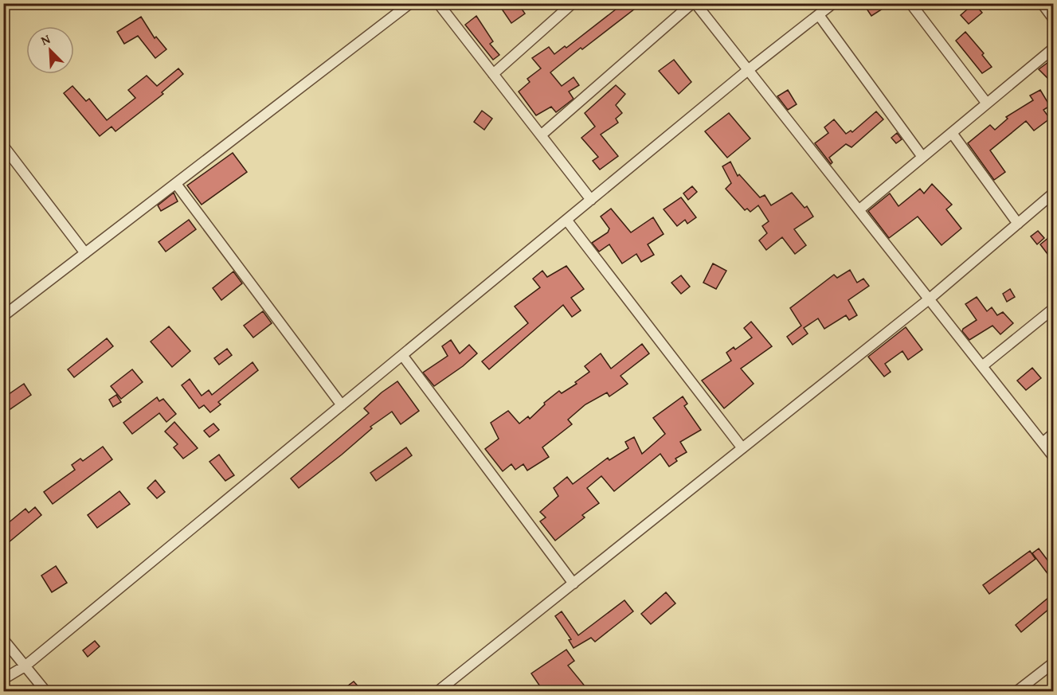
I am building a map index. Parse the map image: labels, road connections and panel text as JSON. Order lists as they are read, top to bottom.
{
  "north": "top left"
}
